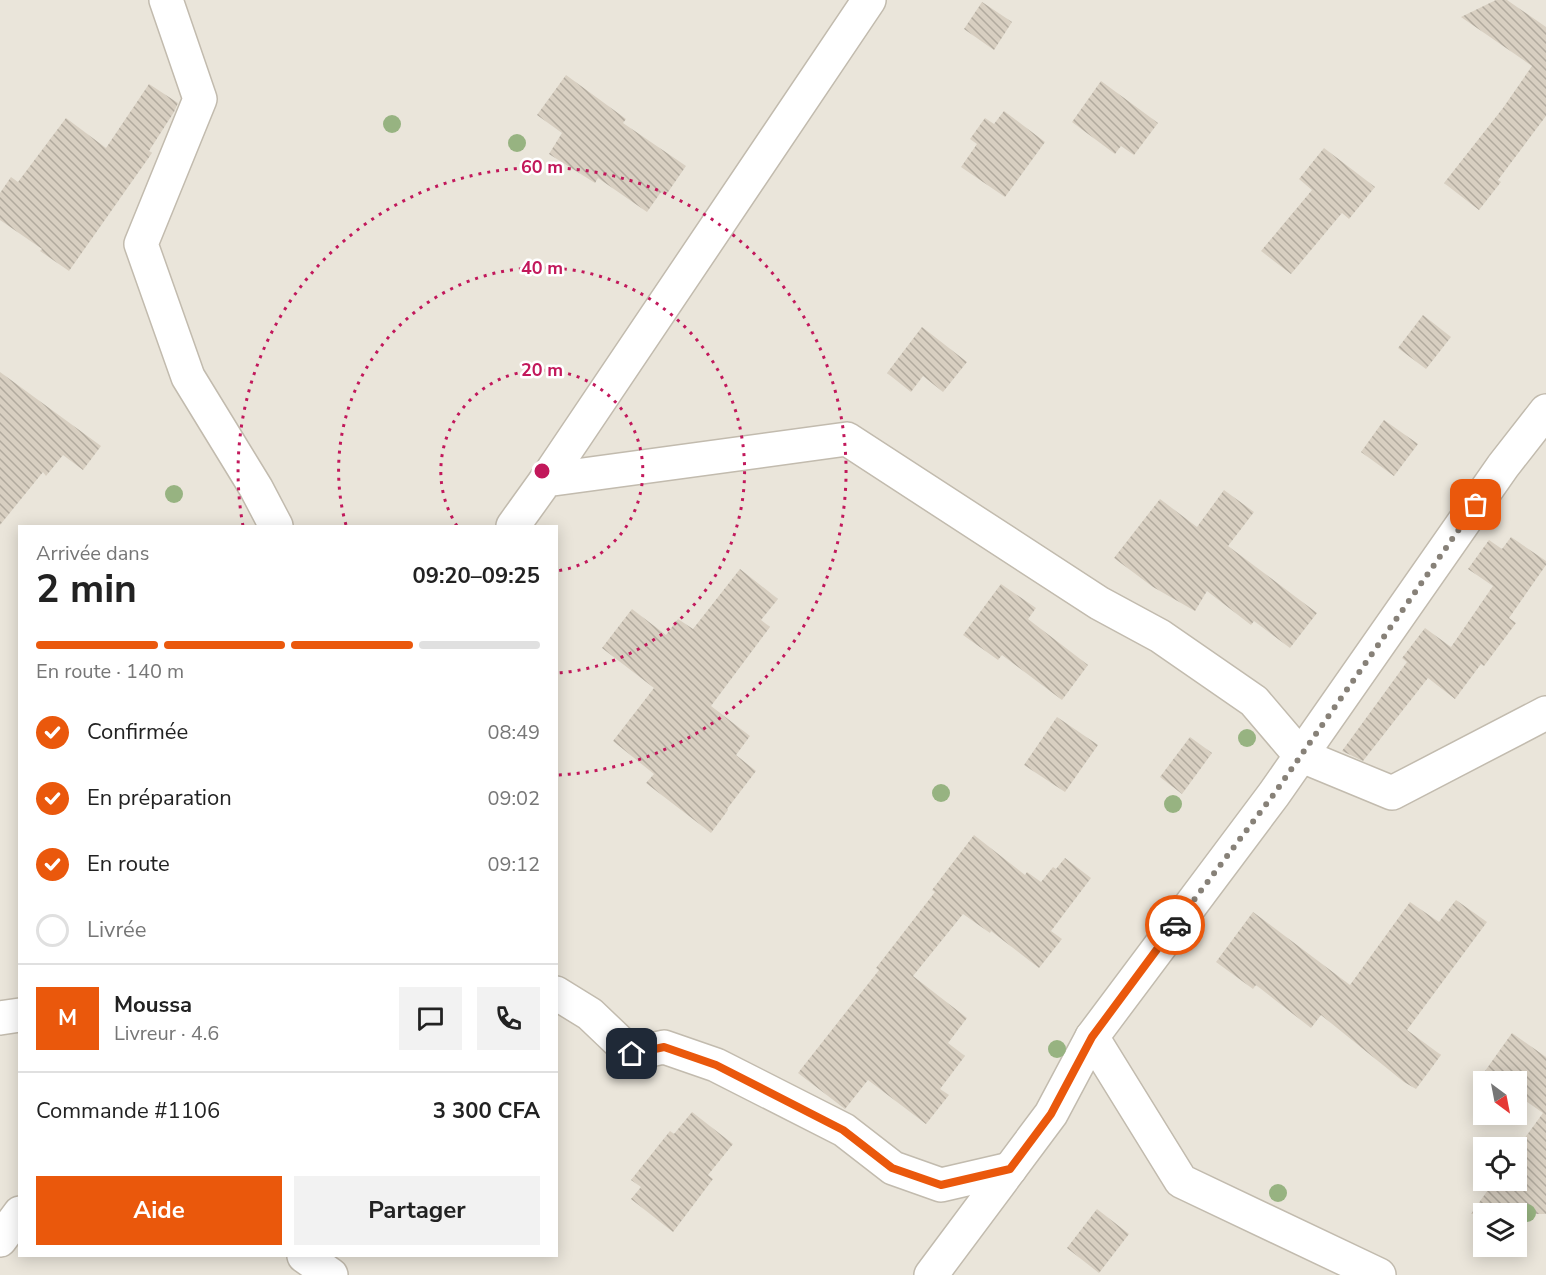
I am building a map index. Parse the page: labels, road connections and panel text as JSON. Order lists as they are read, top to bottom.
{
  "north": "bottom right",
  "page": {
    "heading": ["2 min", "Arrivée dans", "09:20–09:25"],
    "panel": [
      "Moussa",
      "Livreur · 4.6",
      "Commande #1106",
      "3 300 CFA"
    ],
    "bar": "En route · 140 m",
    "list": [
      ["Confirmée", "08:49"],
      ["En préparation", "09:02"],
      ["En route", "09:12"],
      "Livrée"
    ],
    "round": "M",
    "buttons": ["Aide", "Partager"]
  },
  "rings": ["60 m", "40 m", "20 m"]
}
